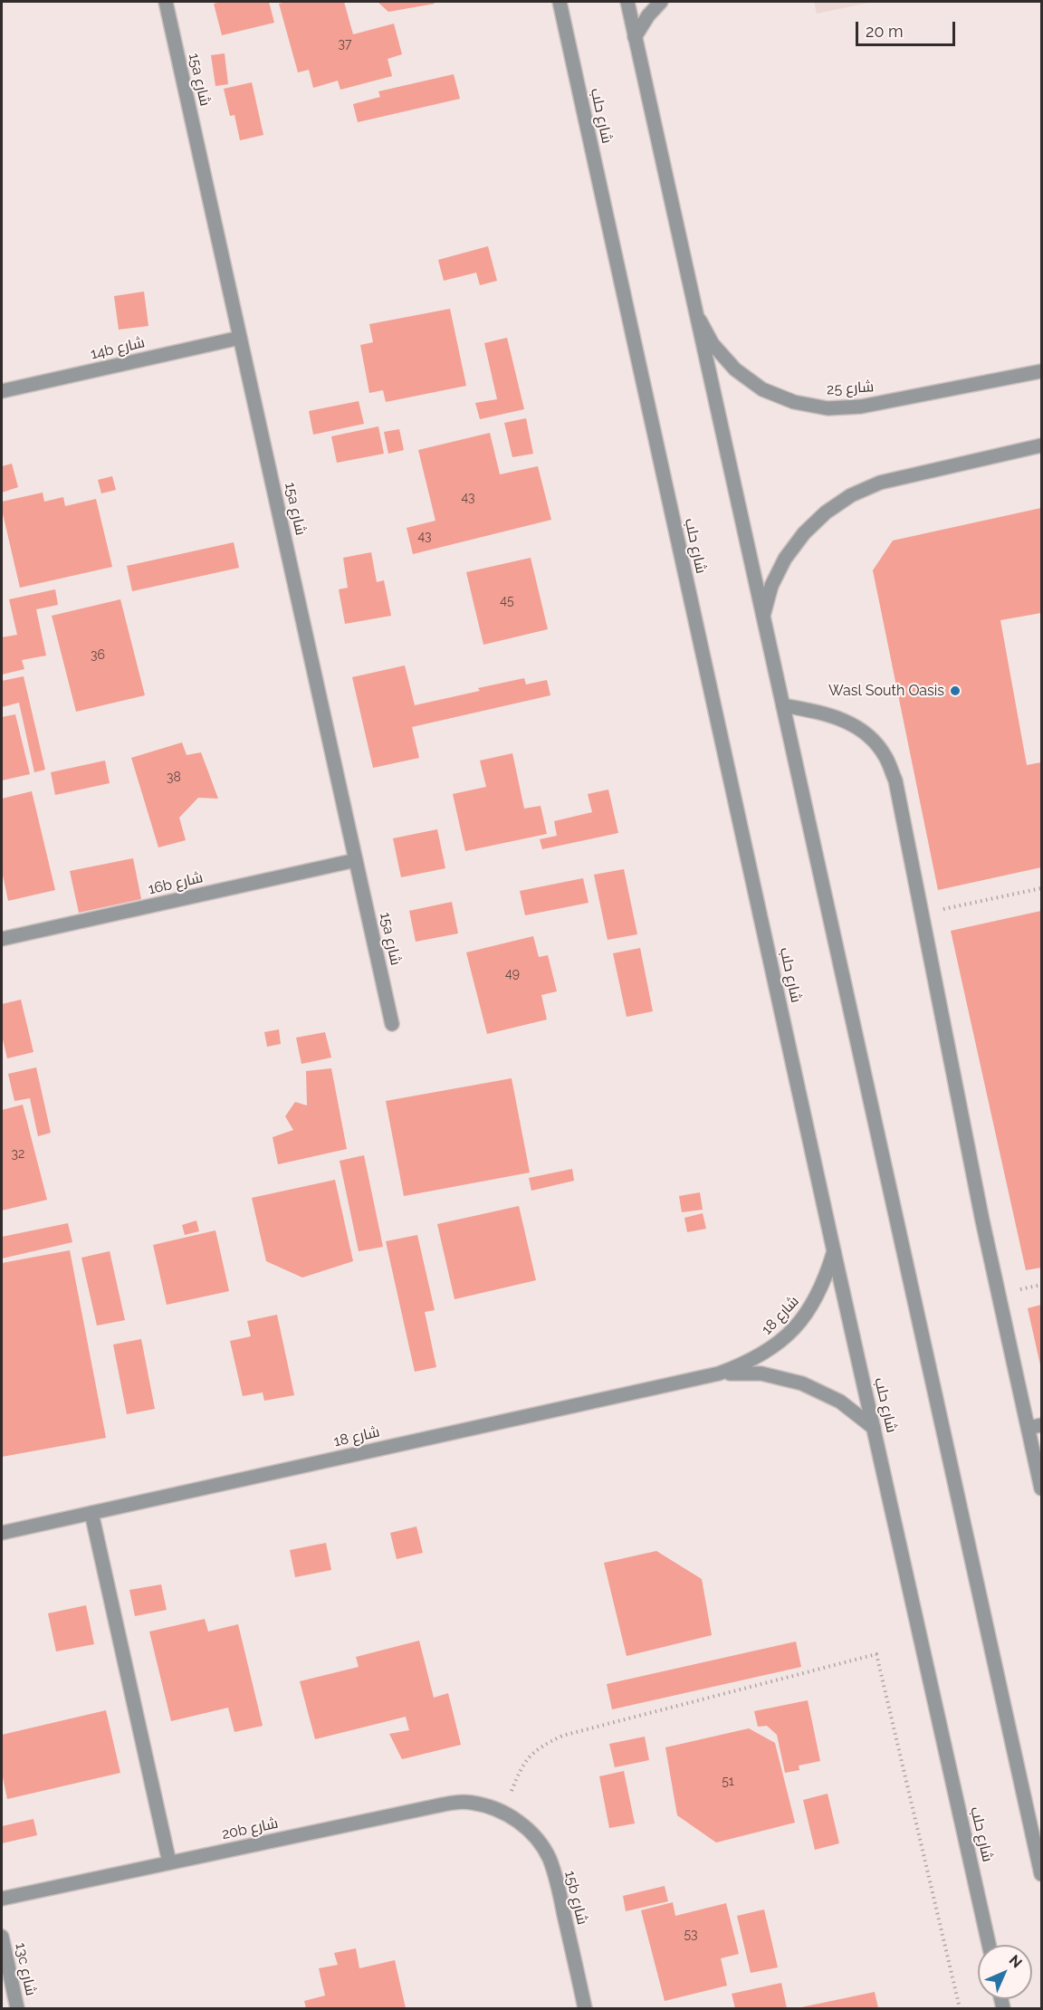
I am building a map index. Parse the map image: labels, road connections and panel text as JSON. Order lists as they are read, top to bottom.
{
  "streets": {
    "street": [
      "15a شارع",
      "شارع حلب",
      "14b شارع",
      "شارع 25",
      "16b شارع",
      "شارع 18",
      "20b شارع",
      "15b شارع",
      "13c شارع"
    ]
  },
  "crossings": [
    ["15a شارع", "14b شارع"],
    ["15a شارع", "16b شارع"],
    ["شارع حلب", "شارع 18"],
    ["20b شارع", "15b شارع"]
  ],
  "places": ["Wasl South Oasis"],
  "house_numbers": [
    "37",
    "43",
    "43",
    "45",
    "36",
    "38",
    "49",
    "32",
    "51",
    "53"
  ],
  "scale_bar": "20 m",
  "north": "top right"
}
